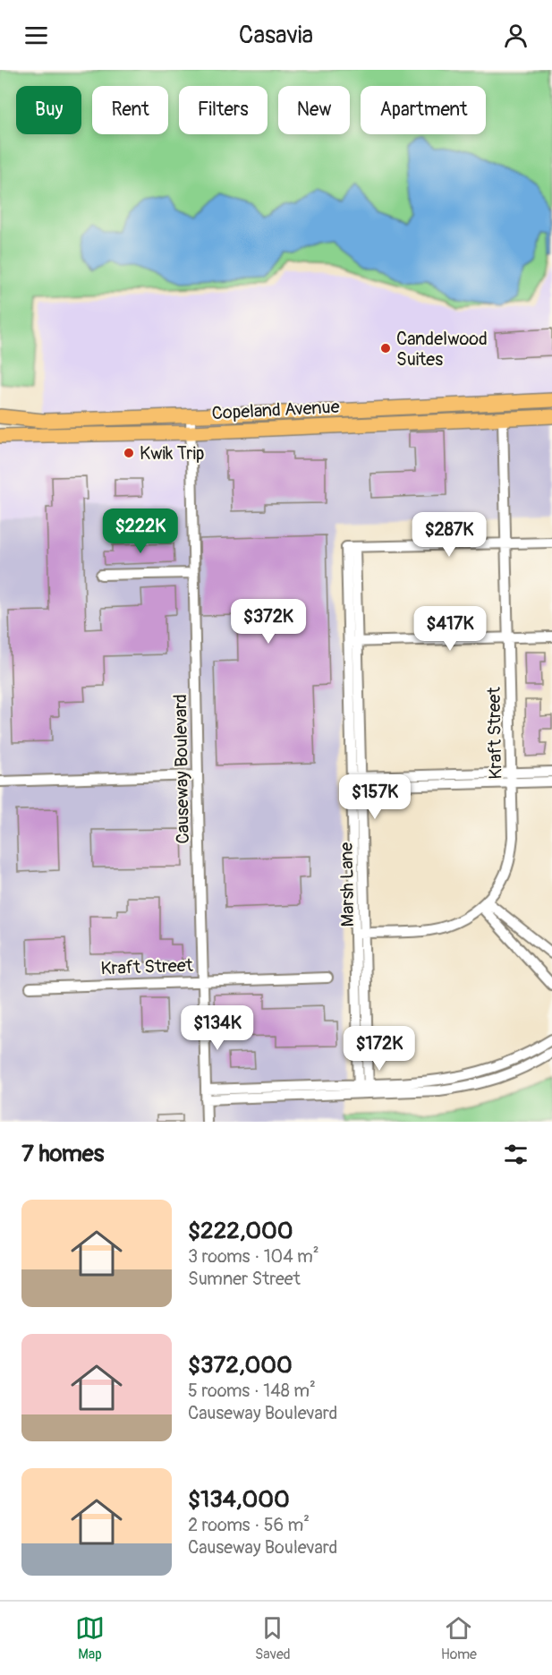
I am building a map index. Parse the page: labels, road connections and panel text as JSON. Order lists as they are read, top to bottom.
{
  "streets": {
    "highway": ["Copeland Avenue"],
    "street": ["Kraft Street", "Causeway Boulevard", "Marsh Lane"]
  },
  "crossings": [
    ["Copeland Avenue", "Kraft Street"],
    ["Copeland Avenue", "Causeway Boulevard"],
    ["Kraft Street", "Causeway Boulevard"],
    ["Kraft Street", "Marsh Lane"]
  ],
  "places": ["Candelwood Suites", "Kwik Trip"],
  "page": {
    "header": "Casavia",
    "chip": [
      "Buy",
      "Rent",
      "Filters",
      "New",
      "Apartment"
    ],
    "price": [
      "$222K",
      "$287K",
      "$372K",
      "$417K",
      "$157K",
      "$134K",
      "$172K"
    ],
    "heading": "7 homes",
    "list": [
      {
        "name": "$222,000",
        "note": "3 rooms · 104 m² · Sumner Street"
      },
      {
        "name": "$372,000",
        "note": "5 rooms · 148 m² · Causeway Boulevard"
      },
      {
        "name": "$134,000",
        "note": "2 rooms · 56 m² · Causeway Boulevard"
      }
    ],
    "tabs": ["Map", "Saved", "Home"]
  }
}
